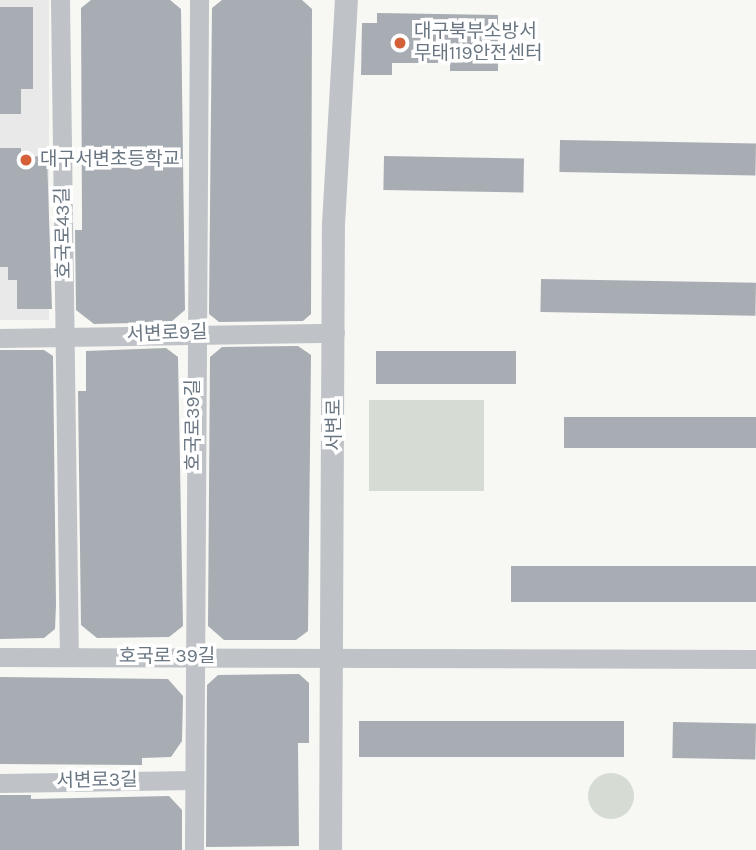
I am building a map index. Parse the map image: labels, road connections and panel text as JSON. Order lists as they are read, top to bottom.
{
  "streets": {
    "street": [
      "호국로43길",
      "서변로9길",
      "호국로39길",
      "서변로",
      "호국로 39길",
      "서변로3길"
    ]
  },
  "crossings": [
    ["호국로43길", "서변로9길"],
    ["서변로9길", "호국로39길"],
    ["서변로9길", "서변로"],
    ["호국로39길", "호국로 39길"],
    ["호국로39길", "서변로3길"],
    ["서변로", "호국로 39길"]
  ],
  "places": ["대구북부소방서 무태119안전센터", "대구서변초등학교"]
}
